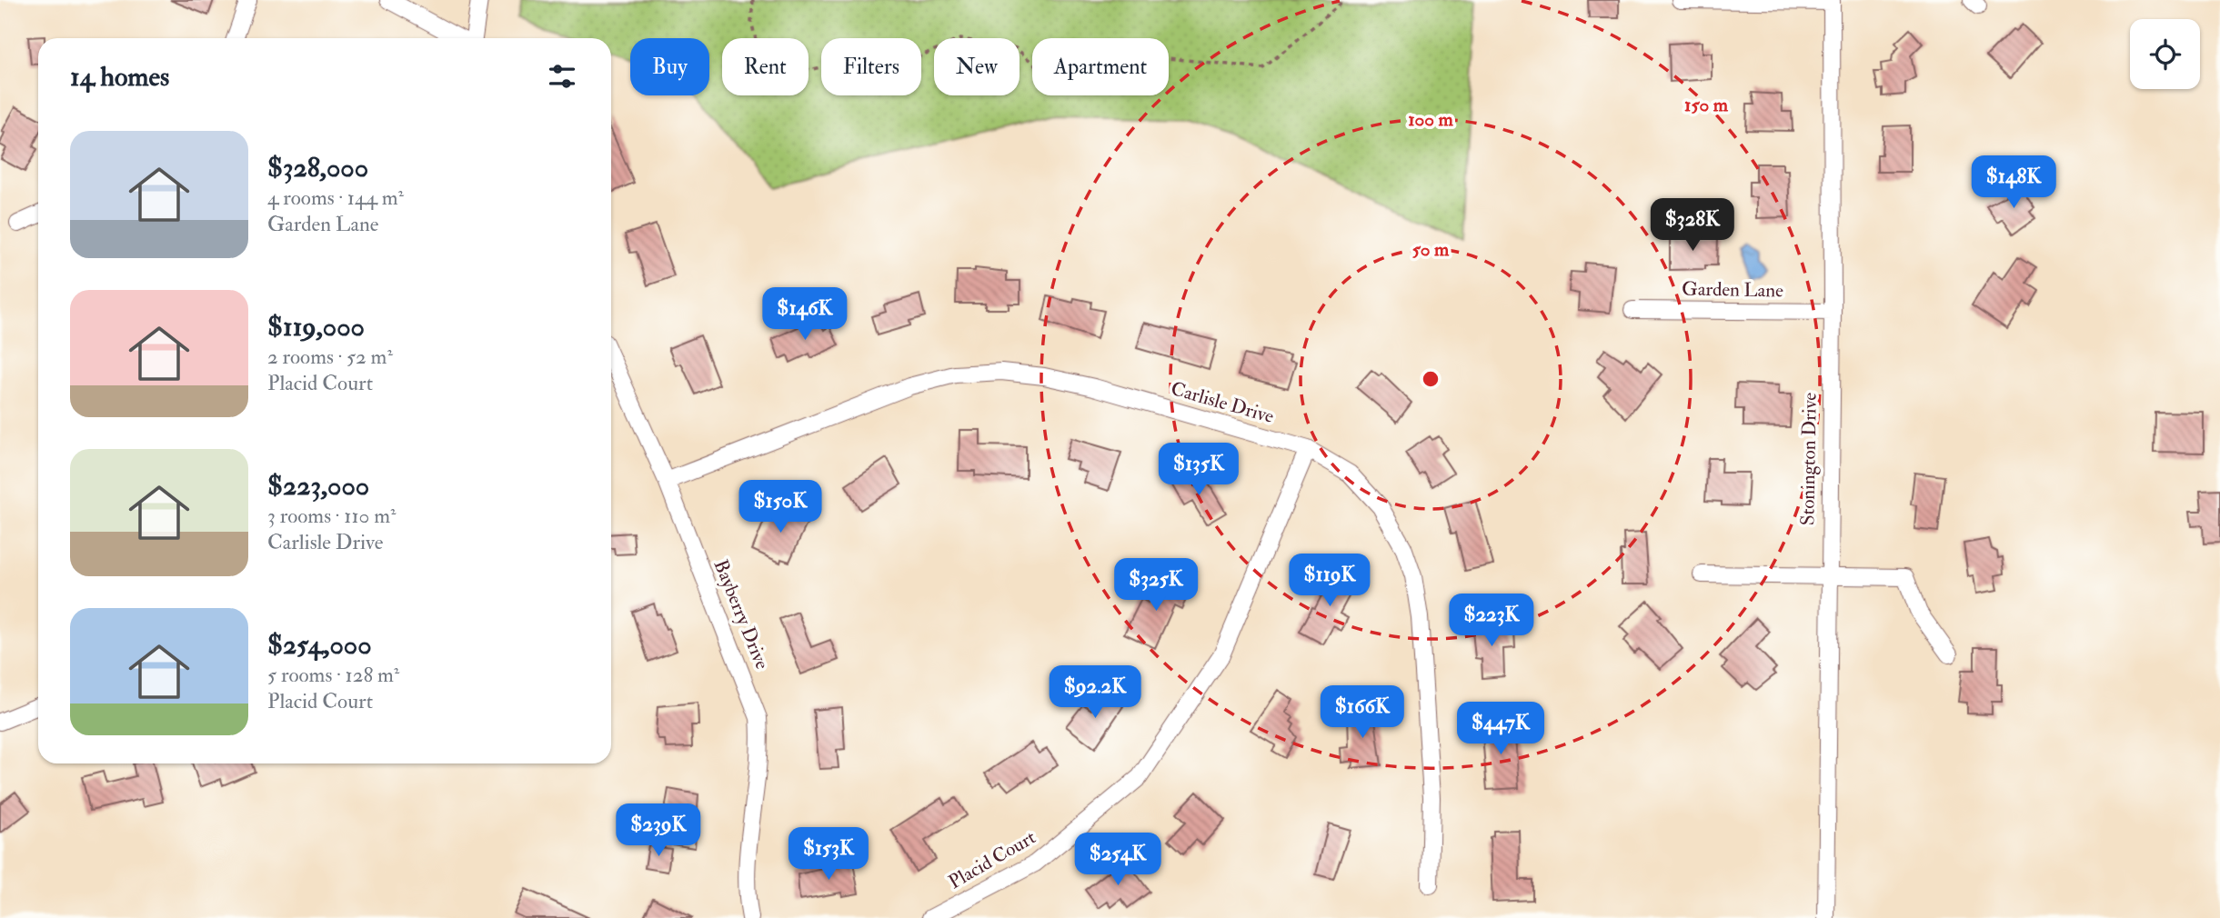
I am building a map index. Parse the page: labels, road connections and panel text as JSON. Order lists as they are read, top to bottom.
{
  "streets": {
    "street": [
      "Garden Lane",
      "Carlisle Drive",
      "Stonington Drive",
      "Bayberry Drive",
      "Placid Court"
    ]
  },
  "crossings": [
    ["Garden Lane", "Stonington Drive"],
    ["Carlisle Drive", "Bayberry Drive"],
    ["Carlisle Drive", "Placid Court"]
  ],
  "page": {
    "chip": [
      "Buy",
      "Rent",
      "Filters",
      "New",
      "Apartment"
    ],
    "heading": "14 homes",
    "list": [
      {
        "name": "$328,000",
        "note": "4 rooms · 144 m² · Garden Lane"
      },
      {
        "name": "$119,000",
        "note": "2 rooms · 52 m² · Placid Court"
      },
      {
        "name": "$223,000",
        "note": "3 rooms · 110 m² · Carlisle Drive"
      },
      {
        "name": "$254,000",
        "note": "5 rooms · 128 m² · Placid Court"
      }
    ],
    "price": [
      "$148K",
      "$328K",
      "$146K",
      "$135K",
      "$150K",
      "$119K",
      "$325K",
      "$223K",
      "$92.2K",
      "$166K",
      "$447K",
      "$239K",
      "$153K",
      "$254K"
    ]
  },
  "rings": ["150 m", "100 m", "50 m"]
}
